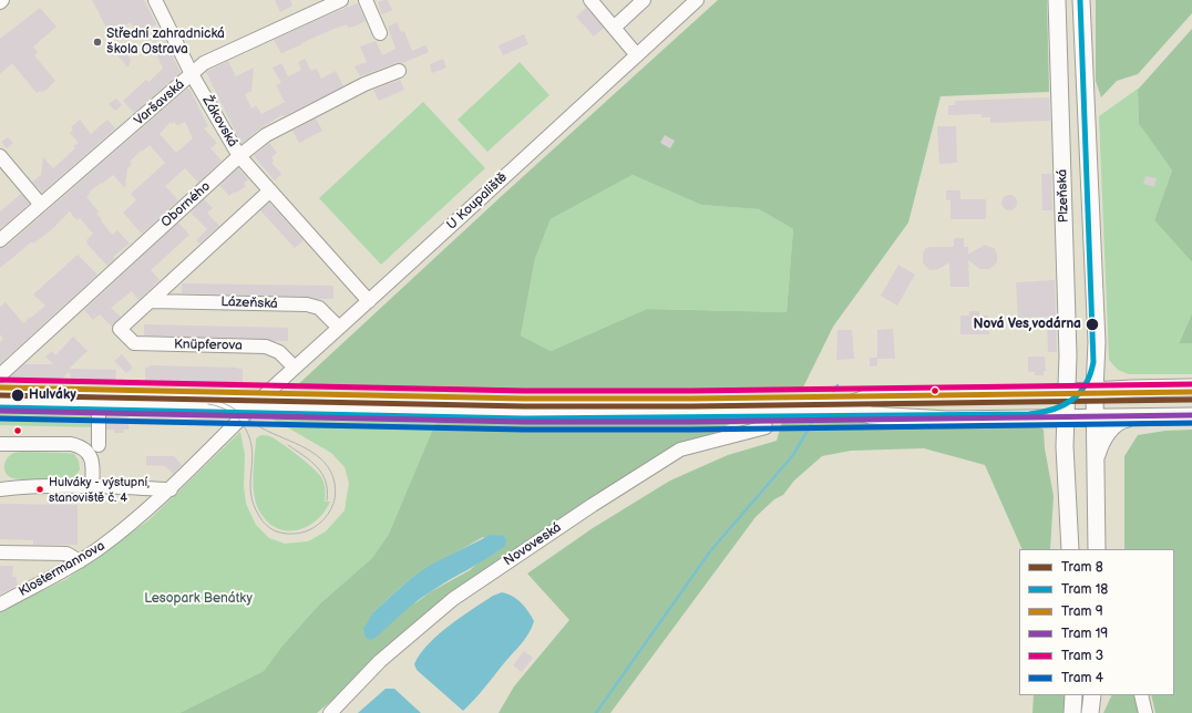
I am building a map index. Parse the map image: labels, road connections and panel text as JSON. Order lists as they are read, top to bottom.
{
  "streets": {
    "main road": ["Plzeňská"],
    "street": [
      "Varšavská",
      "Žákovská",
      "U Koupaliště",
      "Oborného",
      "Lázeňská",
      "Knüpferova",
      "Novoveská",
      "Klostermannova"
    ]
  },
  "crossings": [
    ["Varšavská", "Žákovská"],
    ["Žákovská", "U Koupaliště"],
    ["Žákovská", "Oborného"],
    ["U Koupaliště", "Lázeňská"],
    ["U Koupaliště", "Knüpferova"],
    ["U Koupaliště", "Klostermannova"],
    ["Lázeňská", "Knüpferova"]
  ],
  "parks": ["Lesopark Benátky"],
  "places": [
    "Střední zahradnická škola Ostrava",
    "Nová Ves,vodárna",
    "Hulváky",
    "Hulváky - výstupní, stanoviště č. 4"
  ],
  "lines": [
    "tram line 18",
    "tram line 3",
    "tram line 9",
    "tram line 8",
    "tram line 19",
    "tram line 4"
  ],
  "legend": [
    "Tram 8",
    "Tram 18",
    "Tram 9",
    "Tram 19",
    "Tram 3",
    "Tram 4"
  ]
}
